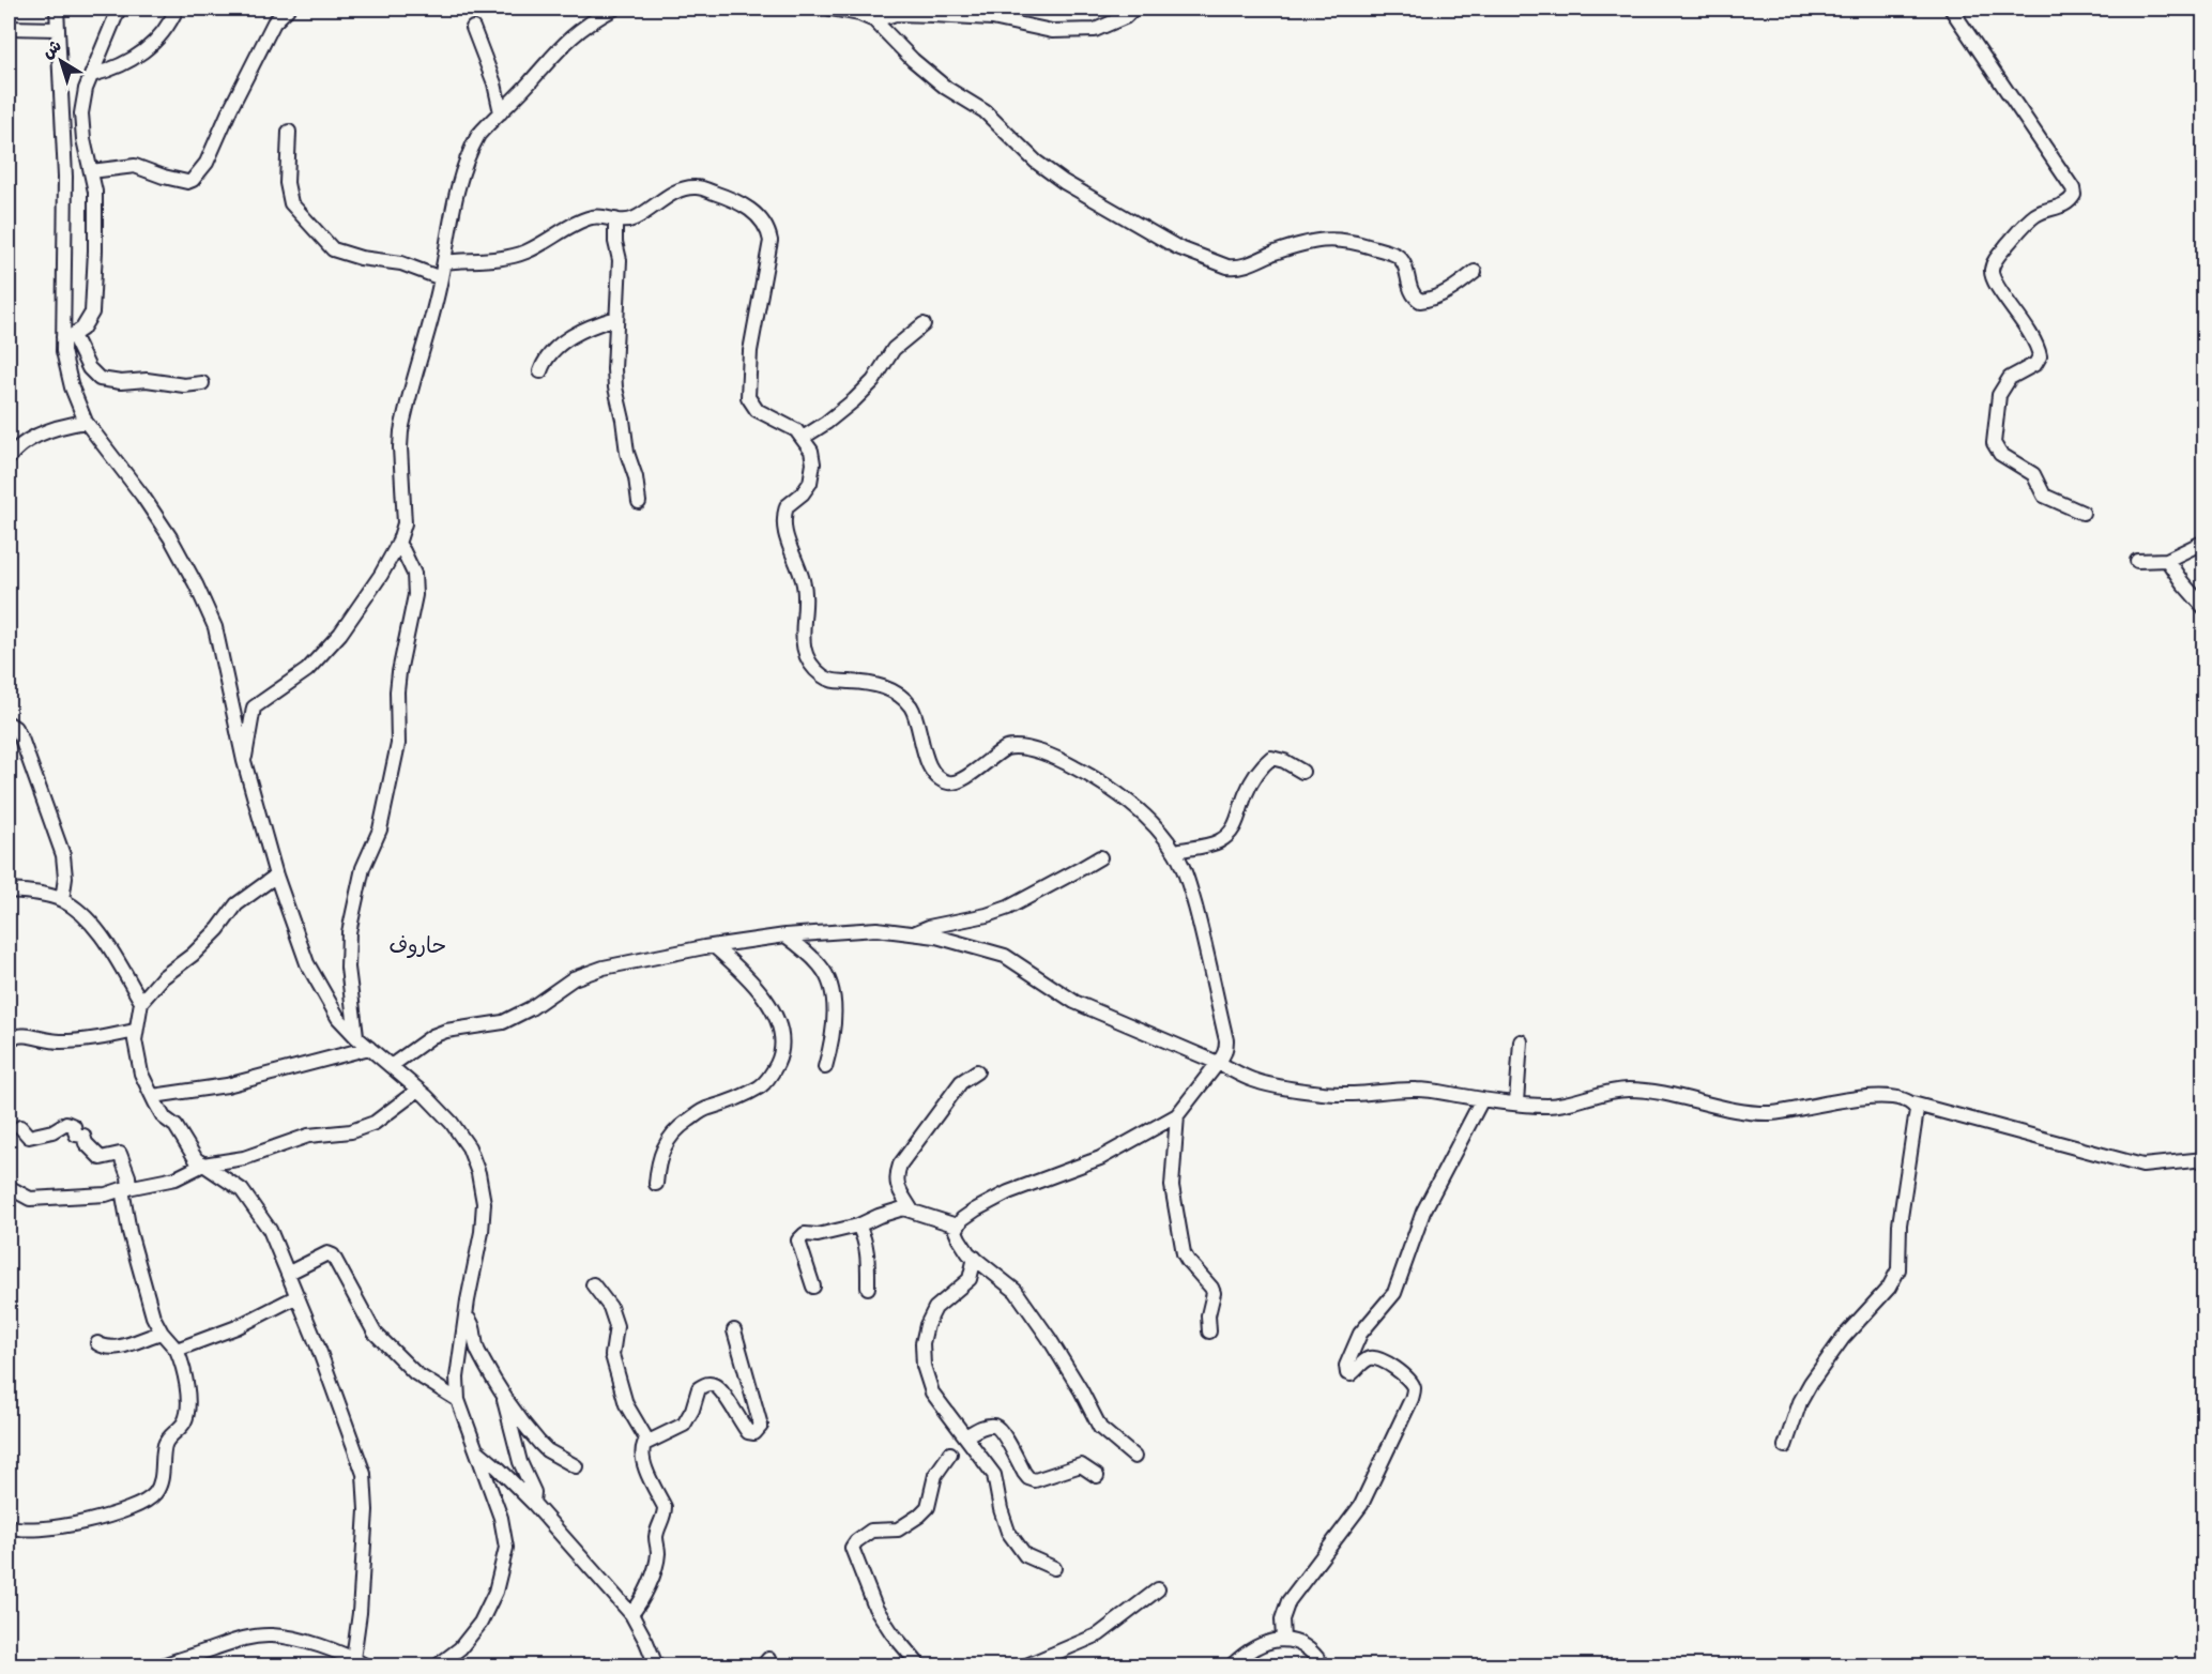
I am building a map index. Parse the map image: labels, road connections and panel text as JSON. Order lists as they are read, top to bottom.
{
  "districts": ["حاروف"],
  "north": "top left"
}
